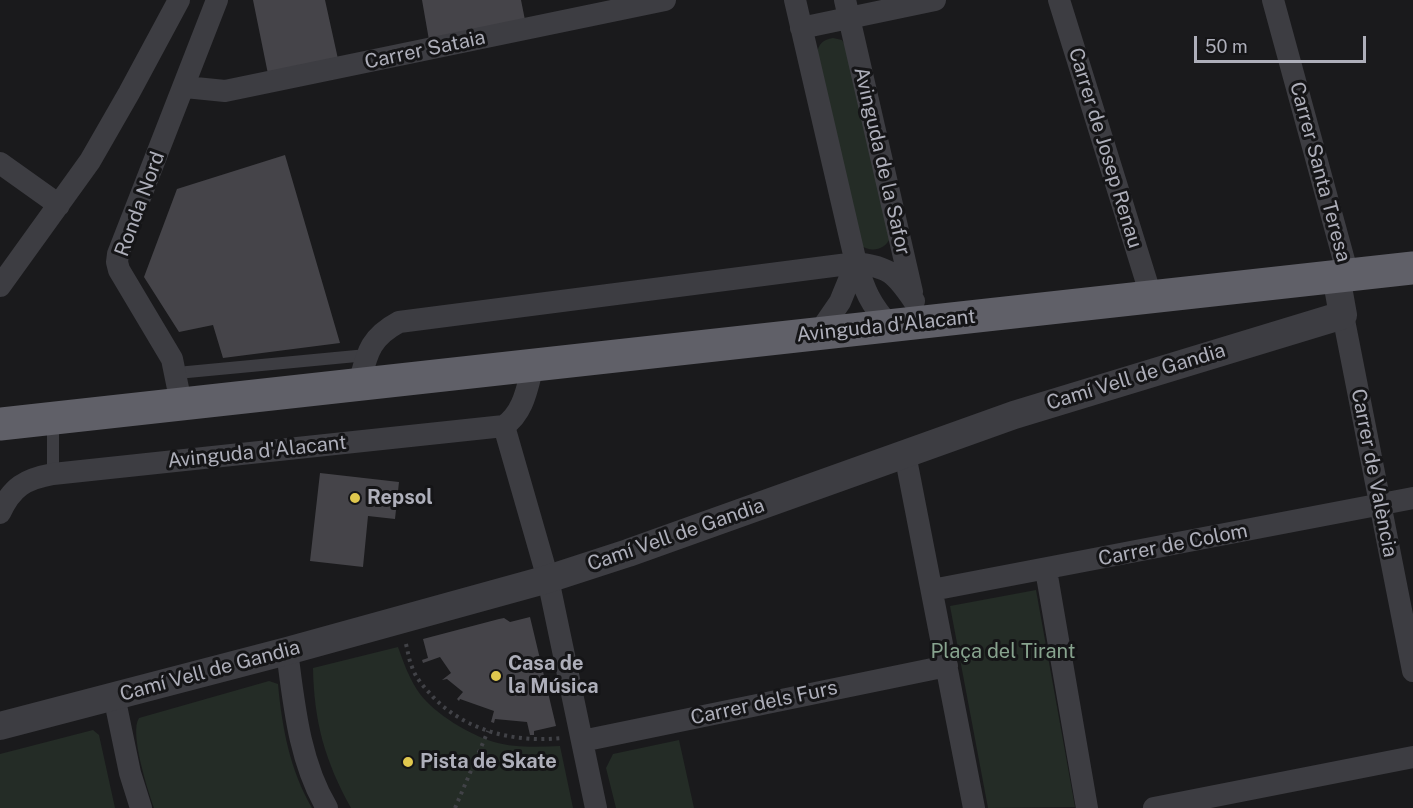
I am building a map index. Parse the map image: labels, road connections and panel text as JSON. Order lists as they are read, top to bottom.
{
  "streets": {
    "highway": ["Avinguda d'Alacant"],
    "street": [
      "Carrer Sataia",
      "Carrer de Josep Renau",
      "Avinguda de la Safor",
      "Carrer Santa Teresa",
      "Ronda Nord",
      "Camí Vell de Gandia",
      "Carrer de València",
      "Carrer de Colom",
      "Carrer dels Furs"
    ]
  },
  "crossings": [
    ["Carrer Sataia", "Ronda Nord"],
    ["Carrer de Josep Renau", "Avinguda d'Alacant"],
    ["Avinguda de la Safor", "Avinguda d'Alacant"],
    ["Carrer Santa Teresa", "Avinguda d'Alacant"],
    ["Carrer Santa Teresa", "Carrer de València"],
    ["Ronda Nord", "Avinguda d'Alacant"],
    ["Avinguda d'Alacant", "Carrer de València"],
    ["Camí Vell de Gandia", "Carrer de València"],
    ["Carrer de València", "Carrer de Colom"]
  ],
  "parks": ["Plaça del Tirant"],
  "places": ["Repsol", "Casa de la Música", "Pista de Skate"],
  "scale_bar": "50 m"
}
